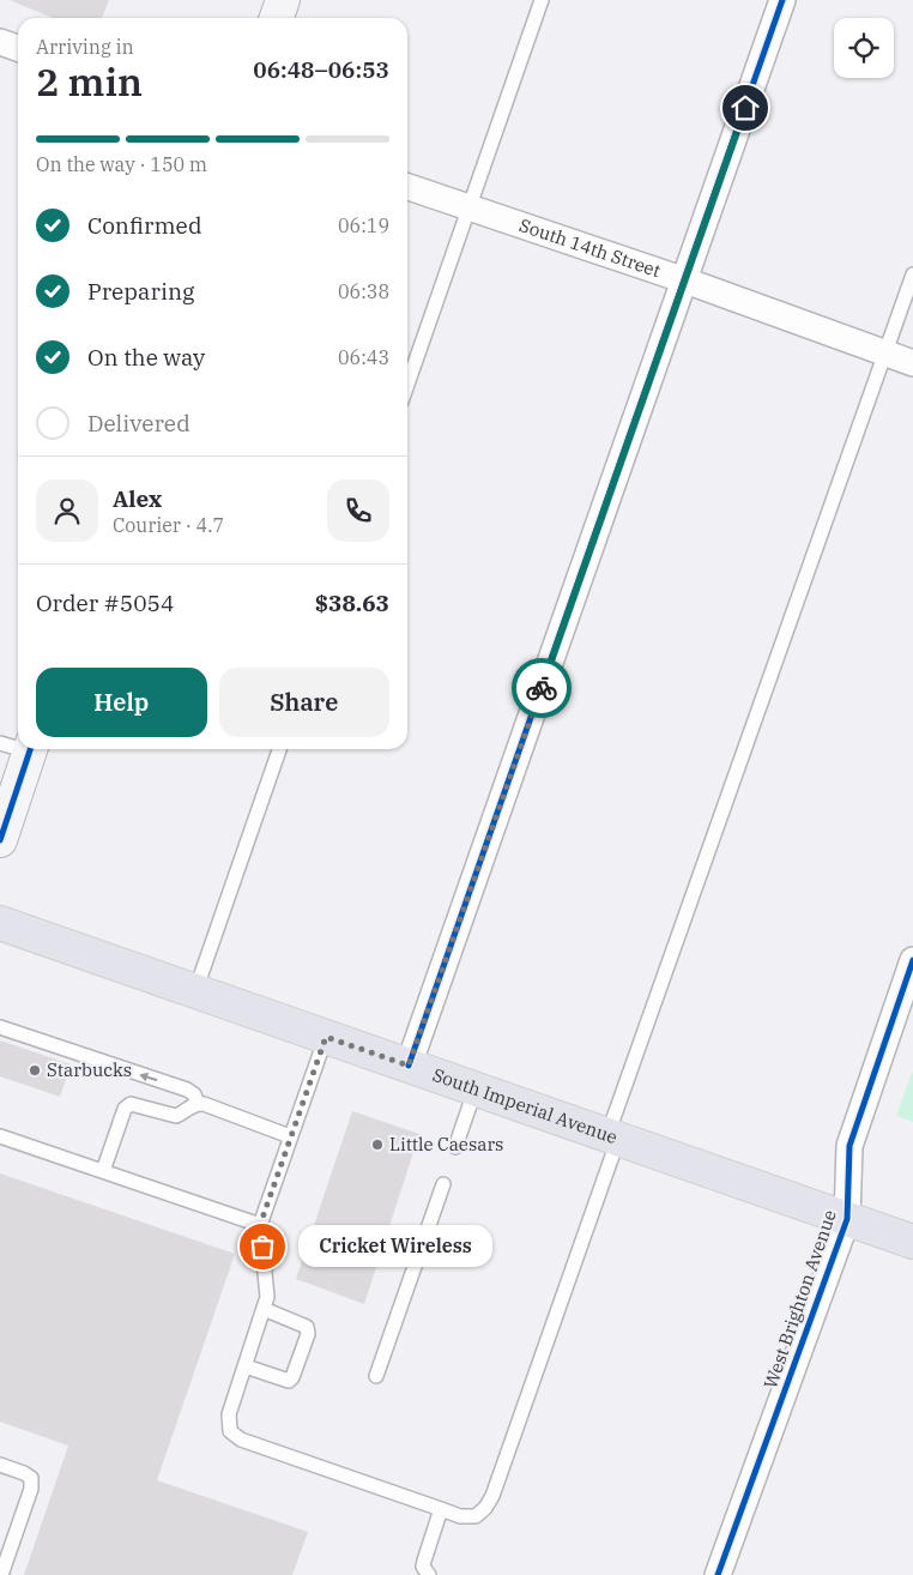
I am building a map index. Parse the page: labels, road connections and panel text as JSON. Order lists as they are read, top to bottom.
{
  "streets": {
    "highway": ["South Imperial Avenue"],
    "street": ["South 14th Street", "West Brighton Avenue"]
  },
  "crossings": [
    ["South Imperial Avenue", "West Brighton Avenue"]
  ],
  "places": ["Starbucks", "Little Caesars", "Cricket Wireless"],
  "page": {
    "heading": ["2 min", "Arriving in", "06:48–06:53"],
    "panel": [
      "Alex",
      "Courier · 4.7",
      "Order #5054",
      "$38.63"
    ],
    "bar": "On the way · 150 m",
    "list": [
      ["Confirmed", "06:19"],
      ["Preparing", "06:38"],
      ["On the way", "06:43"],
      "Delivered"
    ],
    "buttons": ["Help", "Share"],
    "bubble": "Cricket Wireless"
  }
}
